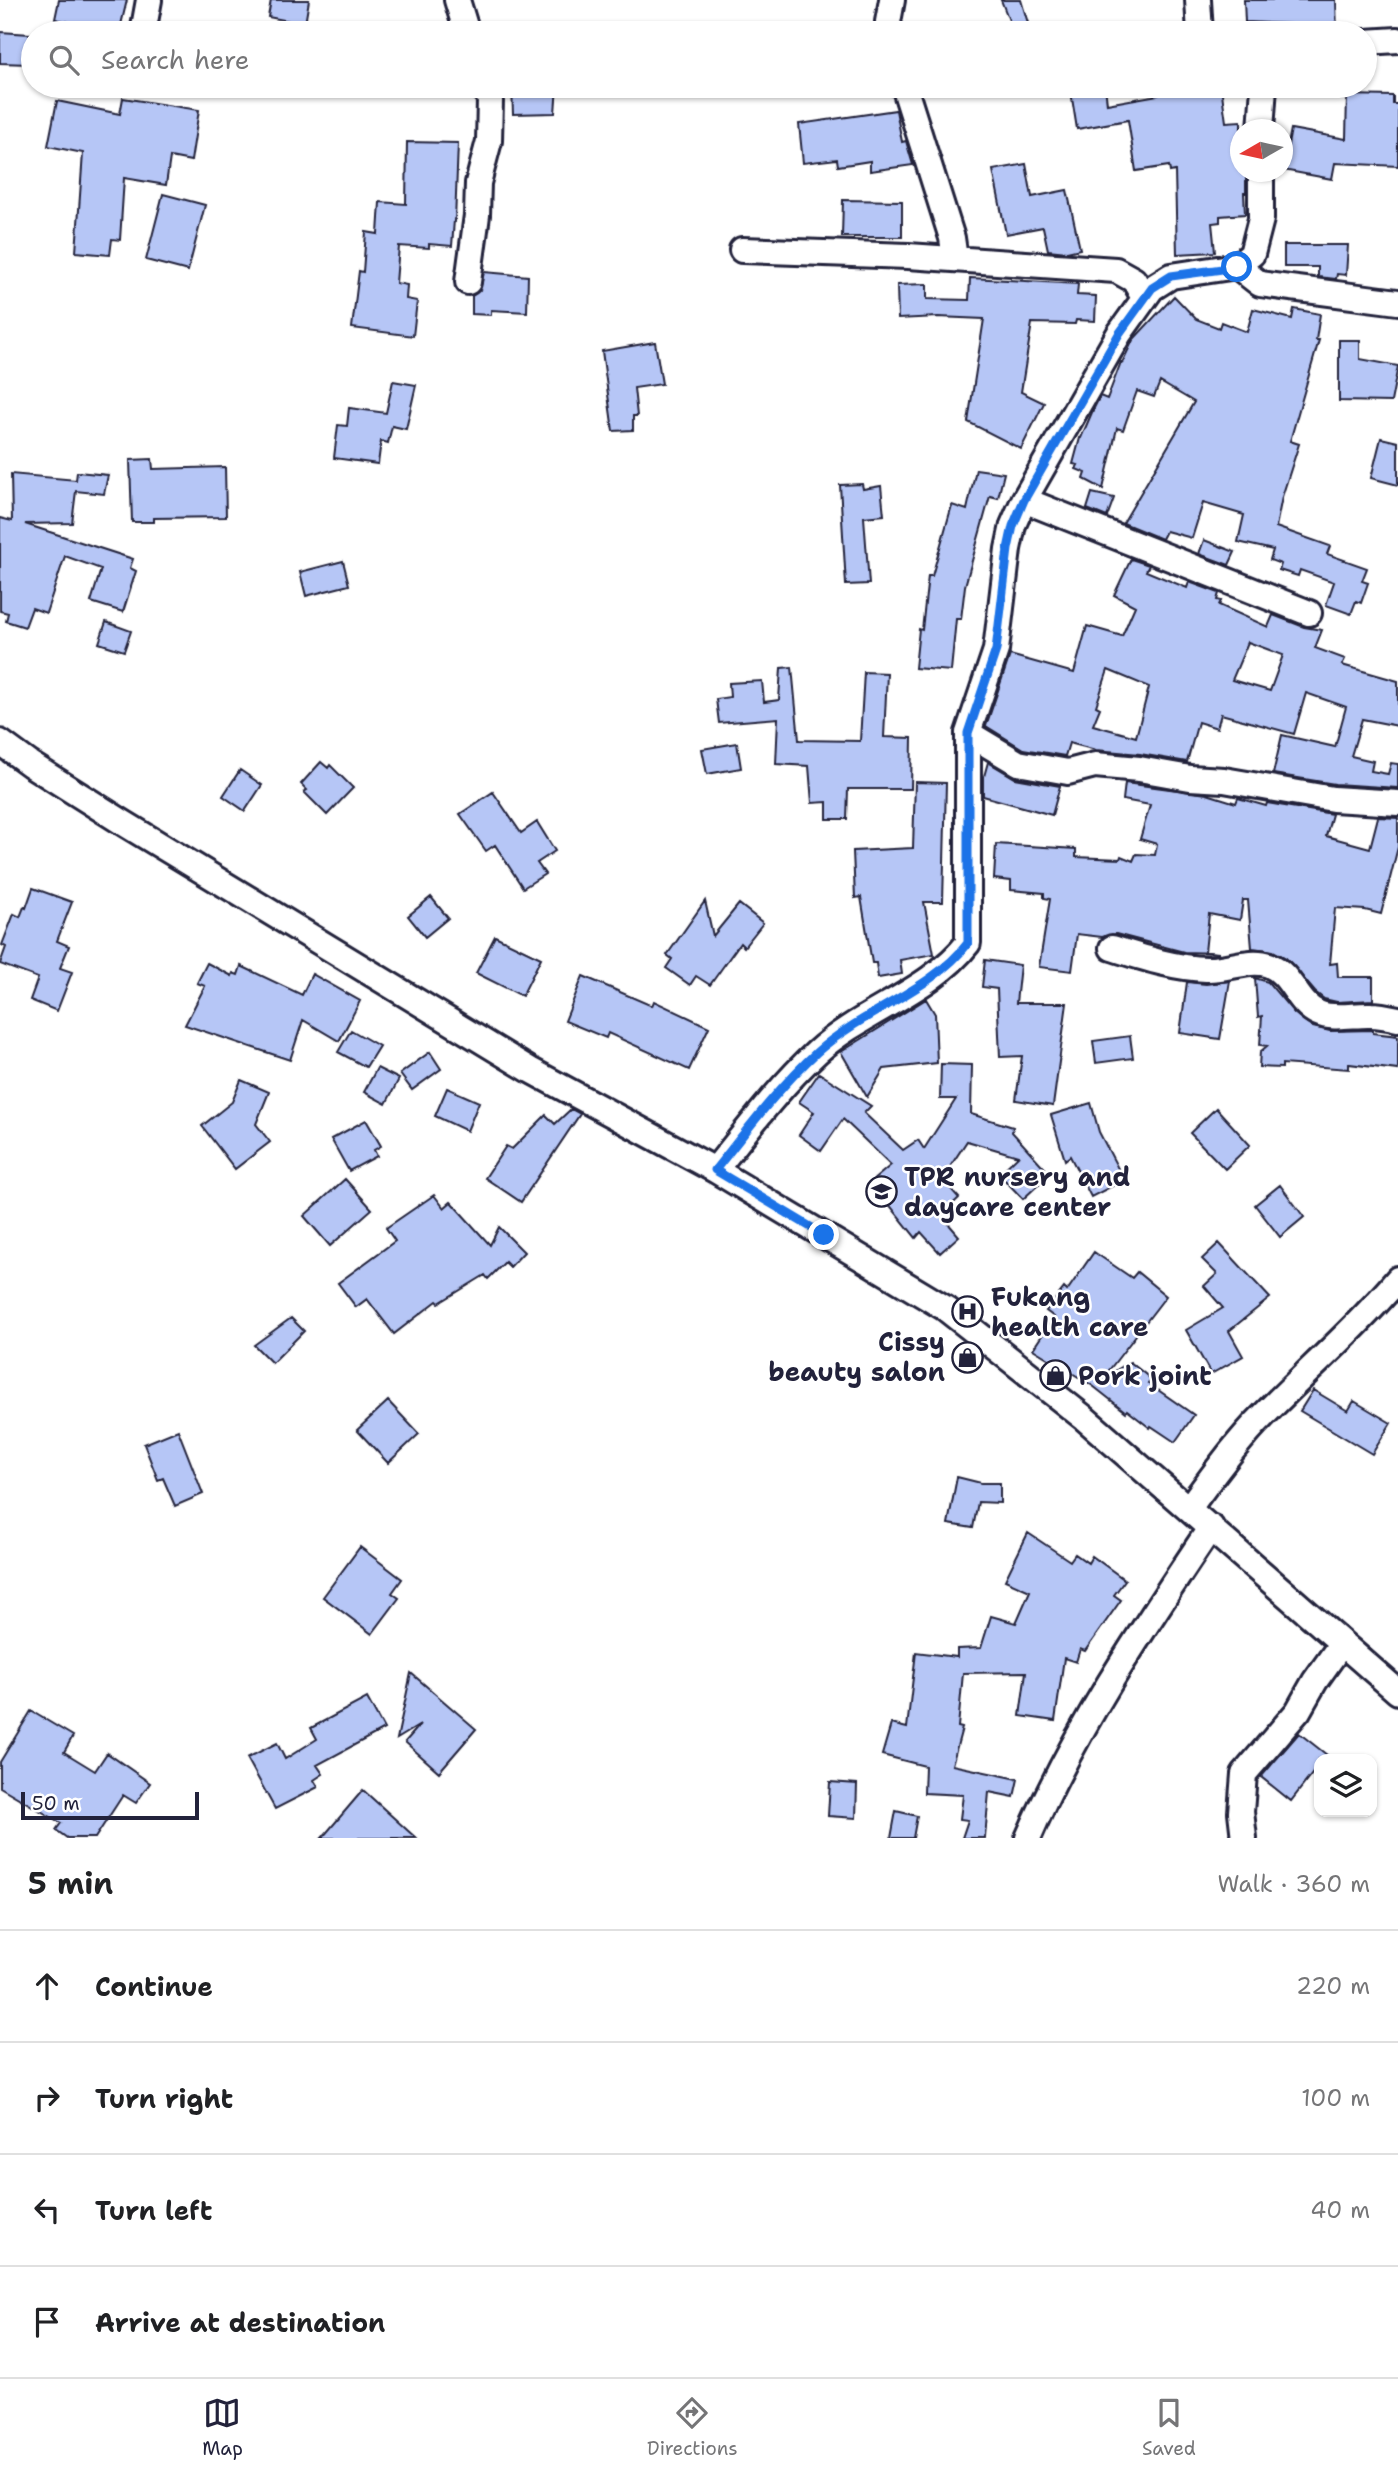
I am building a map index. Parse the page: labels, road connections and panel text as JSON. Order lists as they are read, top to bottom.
{
  "places": {
    "school or university": ["TPR nursery and daycare center"],
    "hospital": ["Fukang health care"],
    "shop": ["Cissy beauty salon", "Pork joint"]
  },
  "scale_bar": "50 m",
  "north": "left",
  "page": {
    "search": "Search here",
    "scale": "50 m",
    "heading": ["5 min", "Walk · 360 m"],
    "list": [
      ["Continue", "220 m"],
      ["Turn right", "100 m"],
      ["Turn left", "40 m"],
      "Arrive at destination"
    ],
    "nav": ["Map", "Directions", "Saved"]
  }
}
